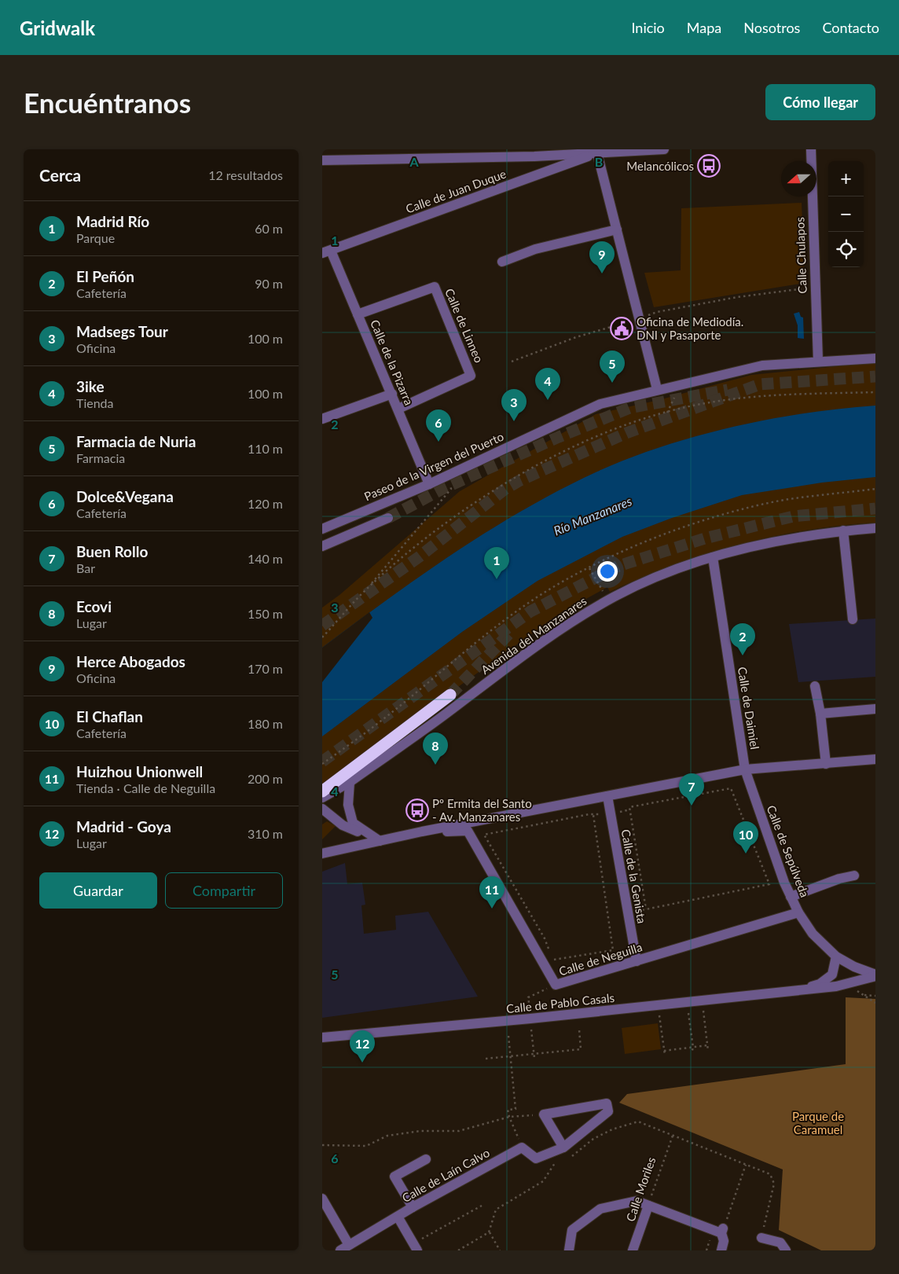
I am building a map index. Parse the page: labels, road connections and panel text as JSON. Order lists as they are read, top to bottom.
{
  "streets": {
    "street": [
      "Calle de Juan Duque",
      "Calle Chulapos",
      "Calle de Linneo",
      "Calle de la Pizarra",
      "Paseo de la Virgen del Puerto",
      "Avenida del Manzanares",
      "Calle de Daimiel",
      "Calle de Sepúlveda",
      "Calle de la Genista",
      "Calle de Neguilla",
      "Calle de Pablo Casals",
      "Calle de Laín Calvo",
      "Calle Moriles"
    ]
  },
  "crossings": [
    ["Calle de Juan Duque", "Calle de la Pizarra"],
    ["Calle Chulapos", "Paseo de la Virgen del Puerto"],
    ["Calle de Linneo", "Calle de la Pizarra"],
    ["Calle de la Pizarra", "Paseo de la Virgen del Puerto"],
    ["Avenida del Manzanares", "Calle de Daimiel"],
    ["Calle de Daimiel", "Calle de Sepúlveda"],
    ["Calle de Sepúlveda", "Calle de Neguilla"],
    ["Calle de Sepúlveda", "Calle de Pablo Casals"],
    ["Calle de la Genista", "Calle de Neguilla"]
  ],
  "water": ["Río Manzanares"],
  "parks": ["Parque de Caramuel"],
  "places": {
    "bus stop": ["Melancólicos", "Pº Ermita del Santo - Av. Manzanares"],
    "public building": ["Oficina de Mediodía. DNI y Pasaporte"]
  },
  "north": "left",
  "page": {
    "header": "Gridwalk",
    "nav": [
      "Inicio",
      "Mapa",
      "Nosotros",
      "Contacto"
    ],
    "buttons": [
      "Cómo llegar",
      ["Guardar", "Compartir"]
    ],
    "title": "Encuéntranos",
    "heading": ["Cerca", "12 resultados"],
    "map_buttons": ["+", "−"],
    "list": [
      {
        "mark": "1",
        "name": "Madrid Río",
        "note": "Parque",
        "value": "60 m"
      },
      {
        "mark": "2",
        "name": "El Peñón",
        "note": "Cafetería",
        "value": "90 m"
      },
      {
        "mark": "3",
        "name": "Madsegs Tour",
        "note": "Oficina",
        "value": "100 m"
      },
      {
        "mark": "4",
        "name": "3ike",
        "note": "Tienda",
        "value": "100 m"
      },
      {
        "mark": "5",
        "name": "Farmacia de Nuria",
        "note": "Farmacia",
        "value": "110 m"
      },
      {
        "mark": "6",
        "name": "Dolce&Vegana",
        "note": "Cafetería",
        "value": "120 m"
      },
      {
        "mark": "7",
        "name": "Buen Rollo",
        "note": "Bar",
        "value": "140 m"
      },
      {
        "mark": "8",
        "name": "Ecovi",
        "note": "Lugar",
        "value": "150 m"
      },
      {
        "mark": "9",
        "name": "Herce Abogados",
        "note": "Oficina",
        "value": "170 m"
      },
      {
        "mark": "10",
        "name": "El Chaflan",
        "note": "Cafetería",
        "value": "180 m"
      },
      {
        "mark": "11",
        "name": "Huizhou Unionwell",
        "note": "Tienda · Calle de Neguilla",
        "value": "200 m"
      },
      {
        "mark": "12",
        "name": "Madrid - Goya",
        "note": "Lugar",
        "value": "310 m"
      }
    ],
    "pins": [
      "9",
      "5",
      "4",
      "3",
      "6",
      "1",
      "2",
      "8",
      "7",
      "10",
      "11",
      "12"
    ]
  },
  "grid": {
    "columns": ["A", "B"],
    "rows": [
      "1",
      "2",
      "3",
      "4",
      "5",
      "6"
    ]
  }
}
